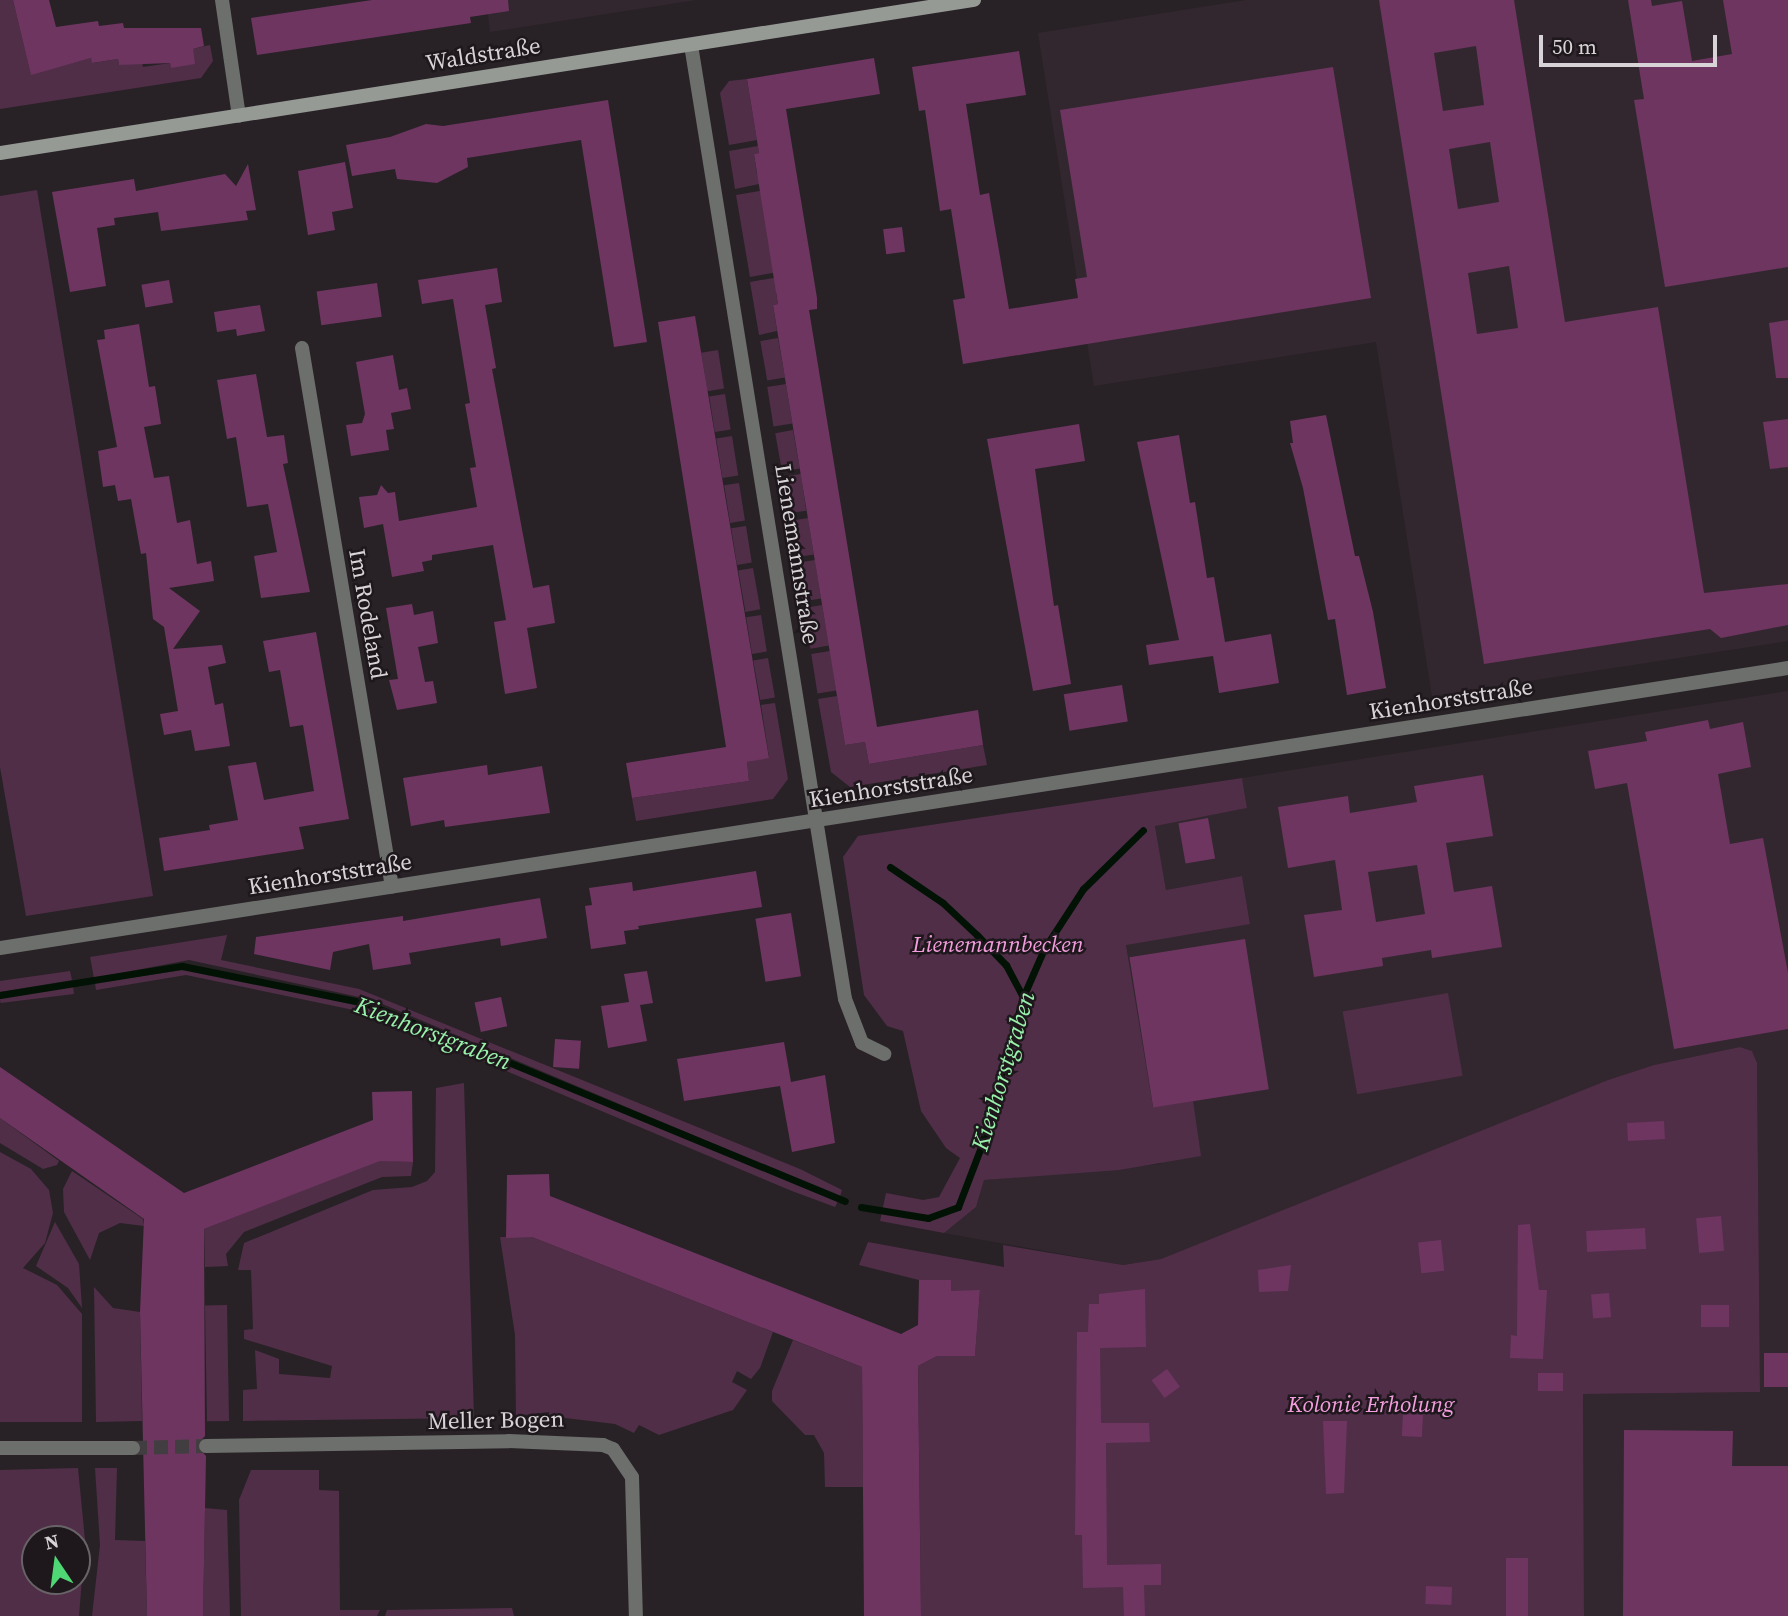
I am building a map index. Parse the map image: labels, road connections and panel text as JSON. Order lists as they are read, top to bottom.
{
  "streets": {
    "main road": ["Waldstraße"],
    "street": [
      "Lienemannstraße",
      "Im Rodeland",
      "Kienhorststraße",
      "Meller Bogen"
    ]
  },
  "crossings": [
    ["Waldstraße", "Lienemannstraße"],
    ["Lienemannstraße", "Kienhorststraße"],
    ["Im Rodeland", "Kienhorststraße"]
  ],
  "water": ["Kienhorstgraben"],
  "parks": ["Lienemannbecken", "Kolonie Erholung"],
  "scale_bar": "50 m",
  "north": "top"
}
